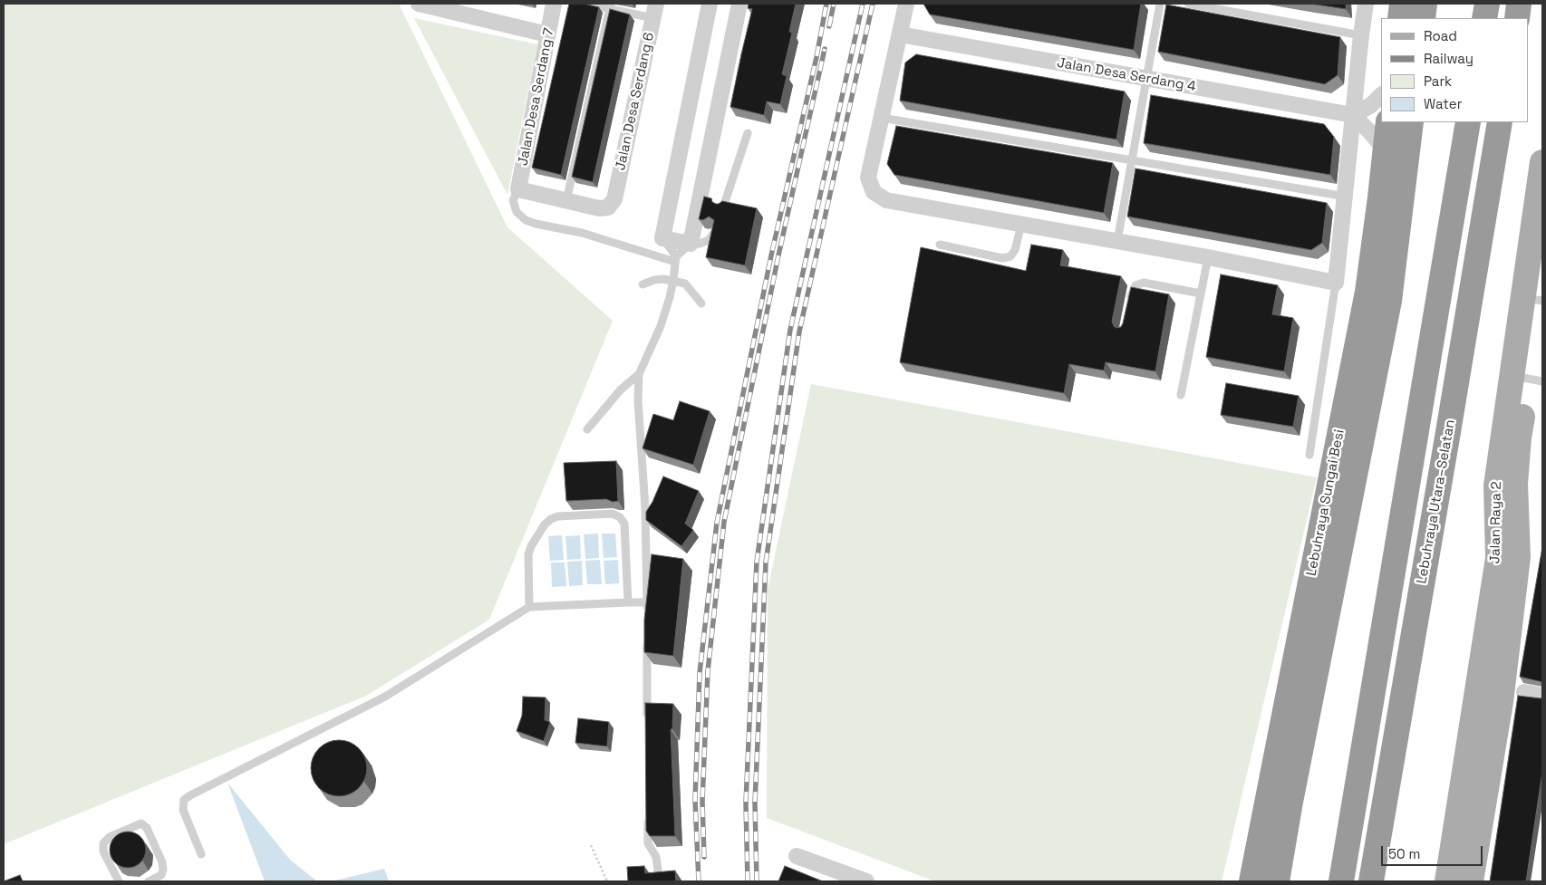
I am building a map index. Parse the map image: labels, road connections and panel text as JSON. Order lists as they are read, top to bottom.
{
  "streets": {
    "highway": ["Lebuhraya Utara–Selatan", "Lebuhraya Sungai Besi"],
    "main road": ["Jalan Raya 2"],
    "street": ["Jalan Desa Serdang 4", "Jalan Desa Serdang 7", "Jalan Desa Serdang 6"]
  },
  "legend": [
    "Road",
    "Railway",
    "Park",
    "Water"
  ],
  "scale_bar": "50 m"
}
